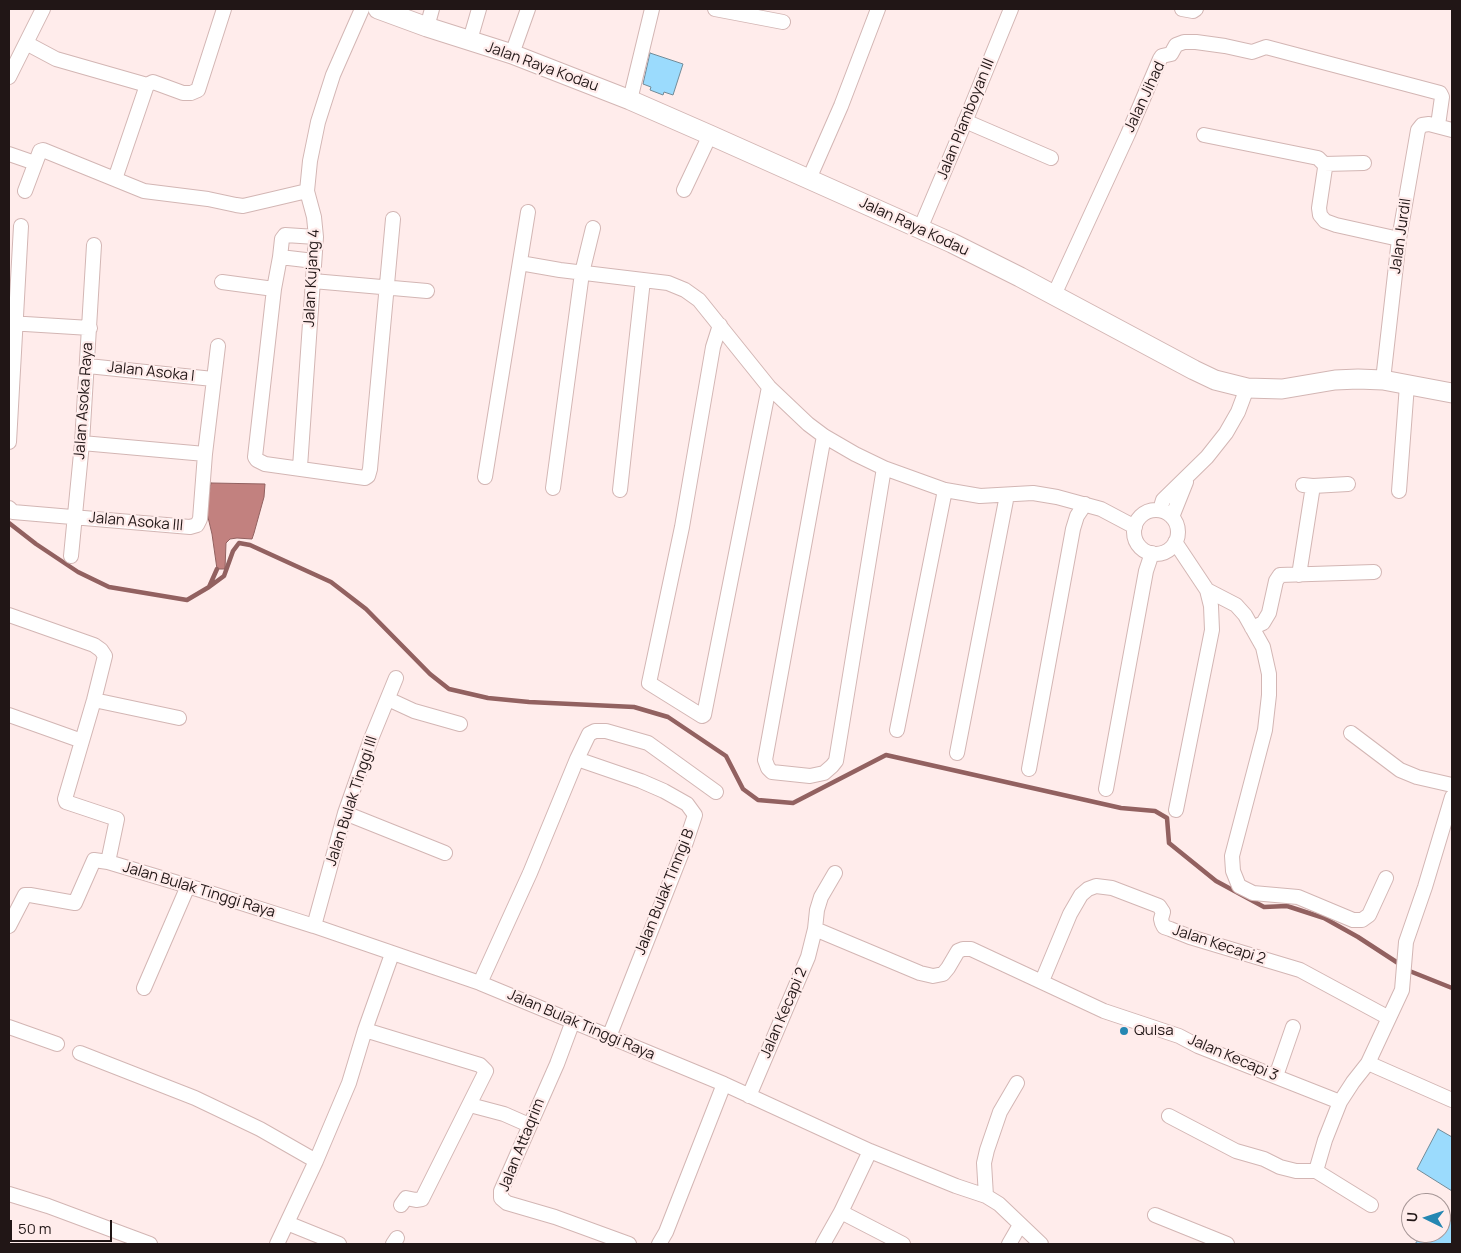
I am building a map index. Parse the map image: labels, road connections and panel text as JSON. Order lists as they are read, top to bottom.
{
  "streets": {
    "street": [
      "Jalan Raya Kodau",
      "Jalan Jihad",
      "Jalan Plamboyan III",
      "Jalan Jurdil",
      "Jalan Kujang 4",
      "Jalan Asoka I",
      "Jalan Asoka Raya",
      "Jalan Asoka III",
      "Jalan Bulak Tinggi III",
      "Jalan Bulak Tinggi Raya",
      "Jalan Bulak Tinngi B",
      "Jalan Kecapi 2",
      "Jalan Kecapi 3",
      "Jalan Attaqrim"
    ]
  },
  "crossings": [
    ["Jalan Raya Kodau", "Jalan Jihad"],
    ["Jalan Raya Kodau", "Jalan Plamboyan III"],
    ["Jalan Raya Kodau", "Jalan Jurdil"],
    ["Jalan Jihad", "Jalan Jurdil"],
    ["Jalan Asoka I", "Jalan Asoka Raya"],
    ["Jalan Asoka Raya", "Jalan Asoka III"],
    ["Jalan Bulak Tinggi III", "Jalan Bulak Tinggi Raya"],
    ["Jalan Bulak Tinggi Raya", "Jalan Bulak Tinngi B"],
    ["Jalan Bulak Tinggi Raya", "Jalan Kecapi 2"],
    ["Jalan Bulak Tinggi Raya", "Jalan Attaqrim"],
    ["Jalan Kecapi 2", "Jalan Kecapi 3"]
  ],
  "places": ["Qulsa"],
  "scale_bar": "50 m",
  "north": "left"
}
